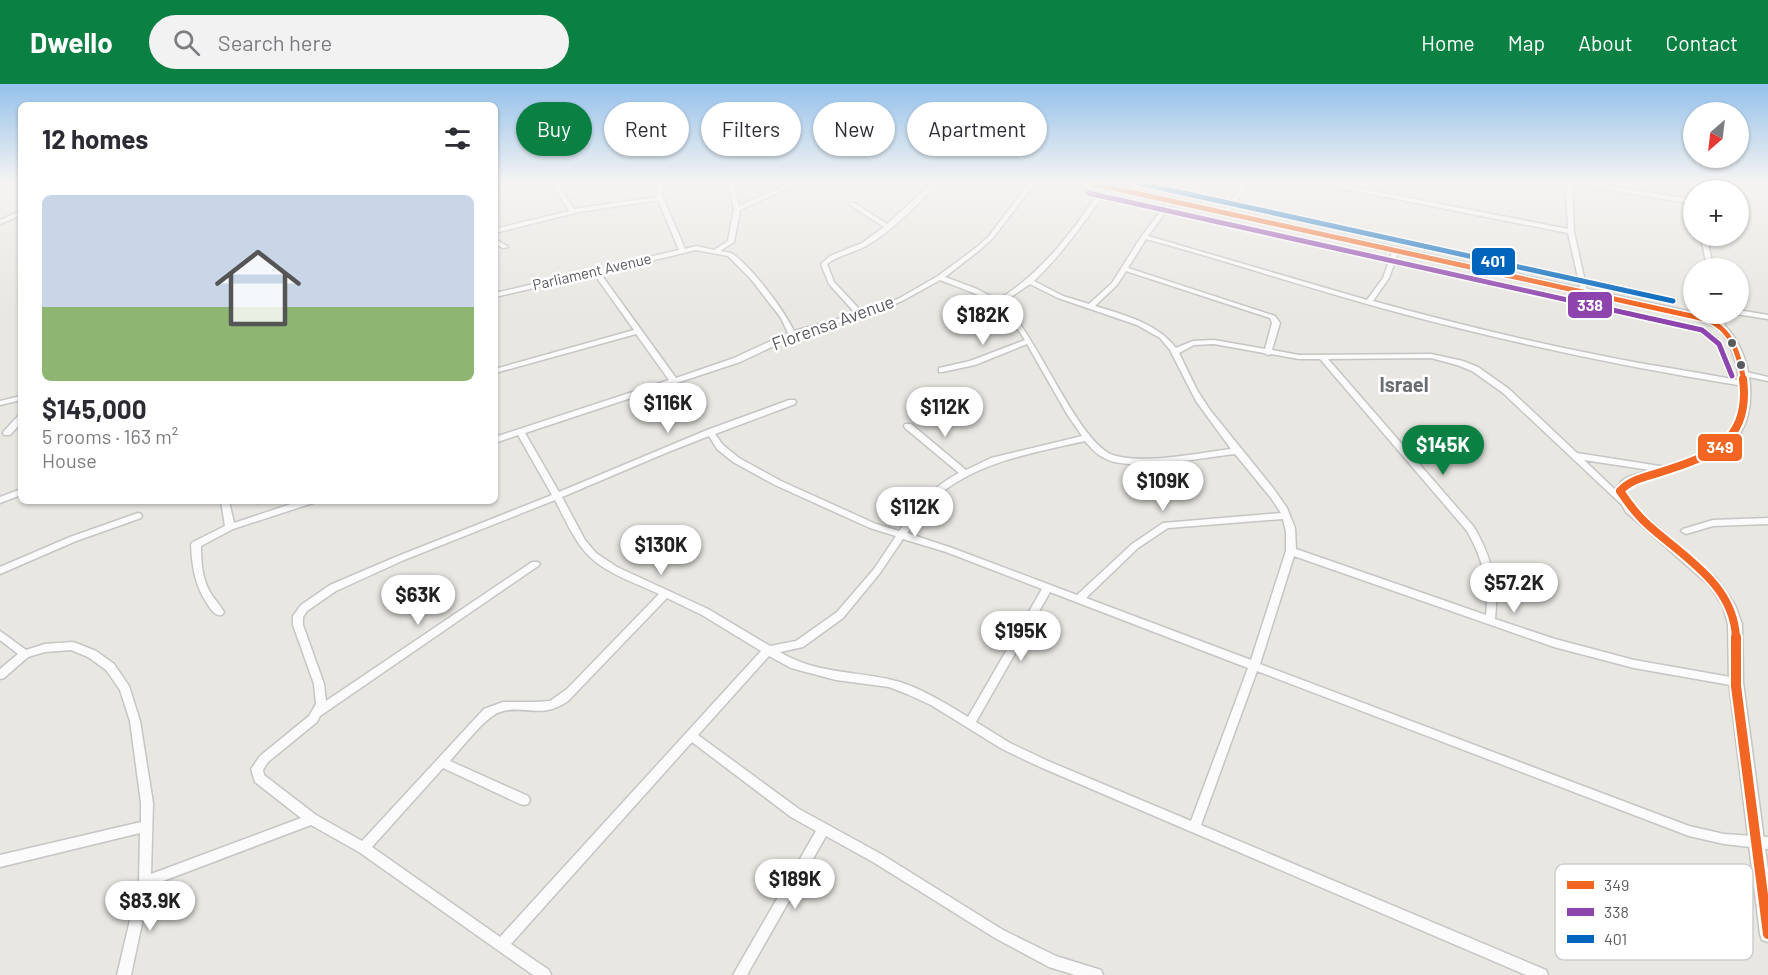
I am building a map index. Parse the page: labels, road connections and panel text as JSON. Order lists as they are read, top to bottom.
{
  "streets": {
    "street": ["Parliament Avenue", "Florensa Avenue"]
  },
  "districts": ["Israel"],
  "lines": ["transit line 349", "transit line 338", "transit line 401"],
  "legend": ["349", "338", "401"],
  "north": "bottom left",
  "page": {
    "header": "Dwello",
    "search": "Search here",
    "nav": [
      "Home",
      "Map",
      "About",
      "Contact"
    ],
    "map_buttons": ["+", "−"],
    "chip": [
      "Buy",
      "Rent",
      "Filters",
      "New",
      "Apartment"
    ],
    "heading": "12 homes",
    "list": [
      {
        "name": "$145,000",
        "note": "5 rooms · 163 m² · House"
      }
    ],
    "price": [
      "$182K",
      "$116K",
      "$112K",
      "$145K",
      "$109K",
      "$112K",
      "$130K",
      "$57.2K",
      "$63K",
      "$195K",
      "$189K",
      "$83.9K"
    ]
  }
}
